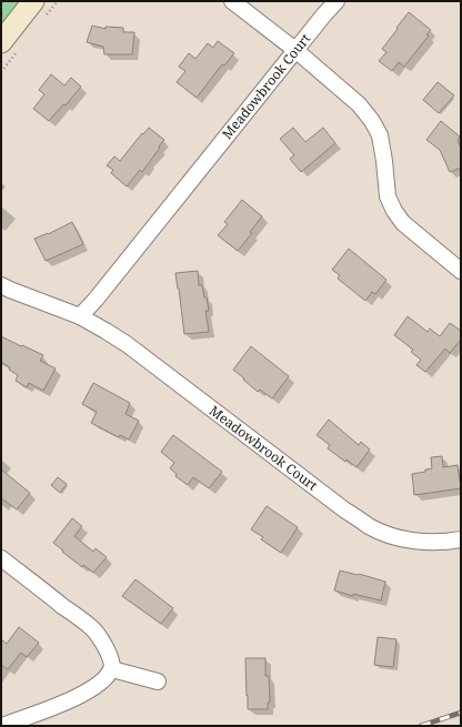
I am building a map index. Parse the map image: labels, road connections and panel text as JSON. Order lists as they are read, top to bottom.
{
  "streets": {
    "street": ["Meadowbrook Court"]
  }
}
